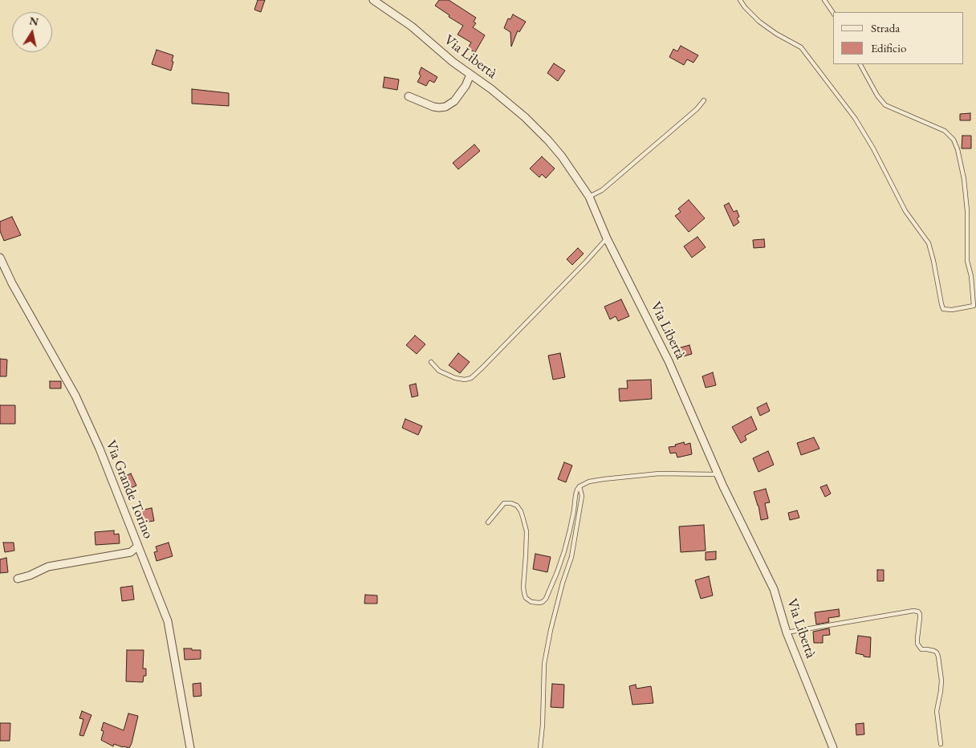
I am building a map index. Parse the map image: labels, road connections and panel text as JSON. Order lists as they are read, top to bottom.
{
  "streets": {
    "street": ["Via Libertà", "Via Grande Torino"]
  },
  "legend": ["Strada", "Edificio"],
  "north": "top"
}
